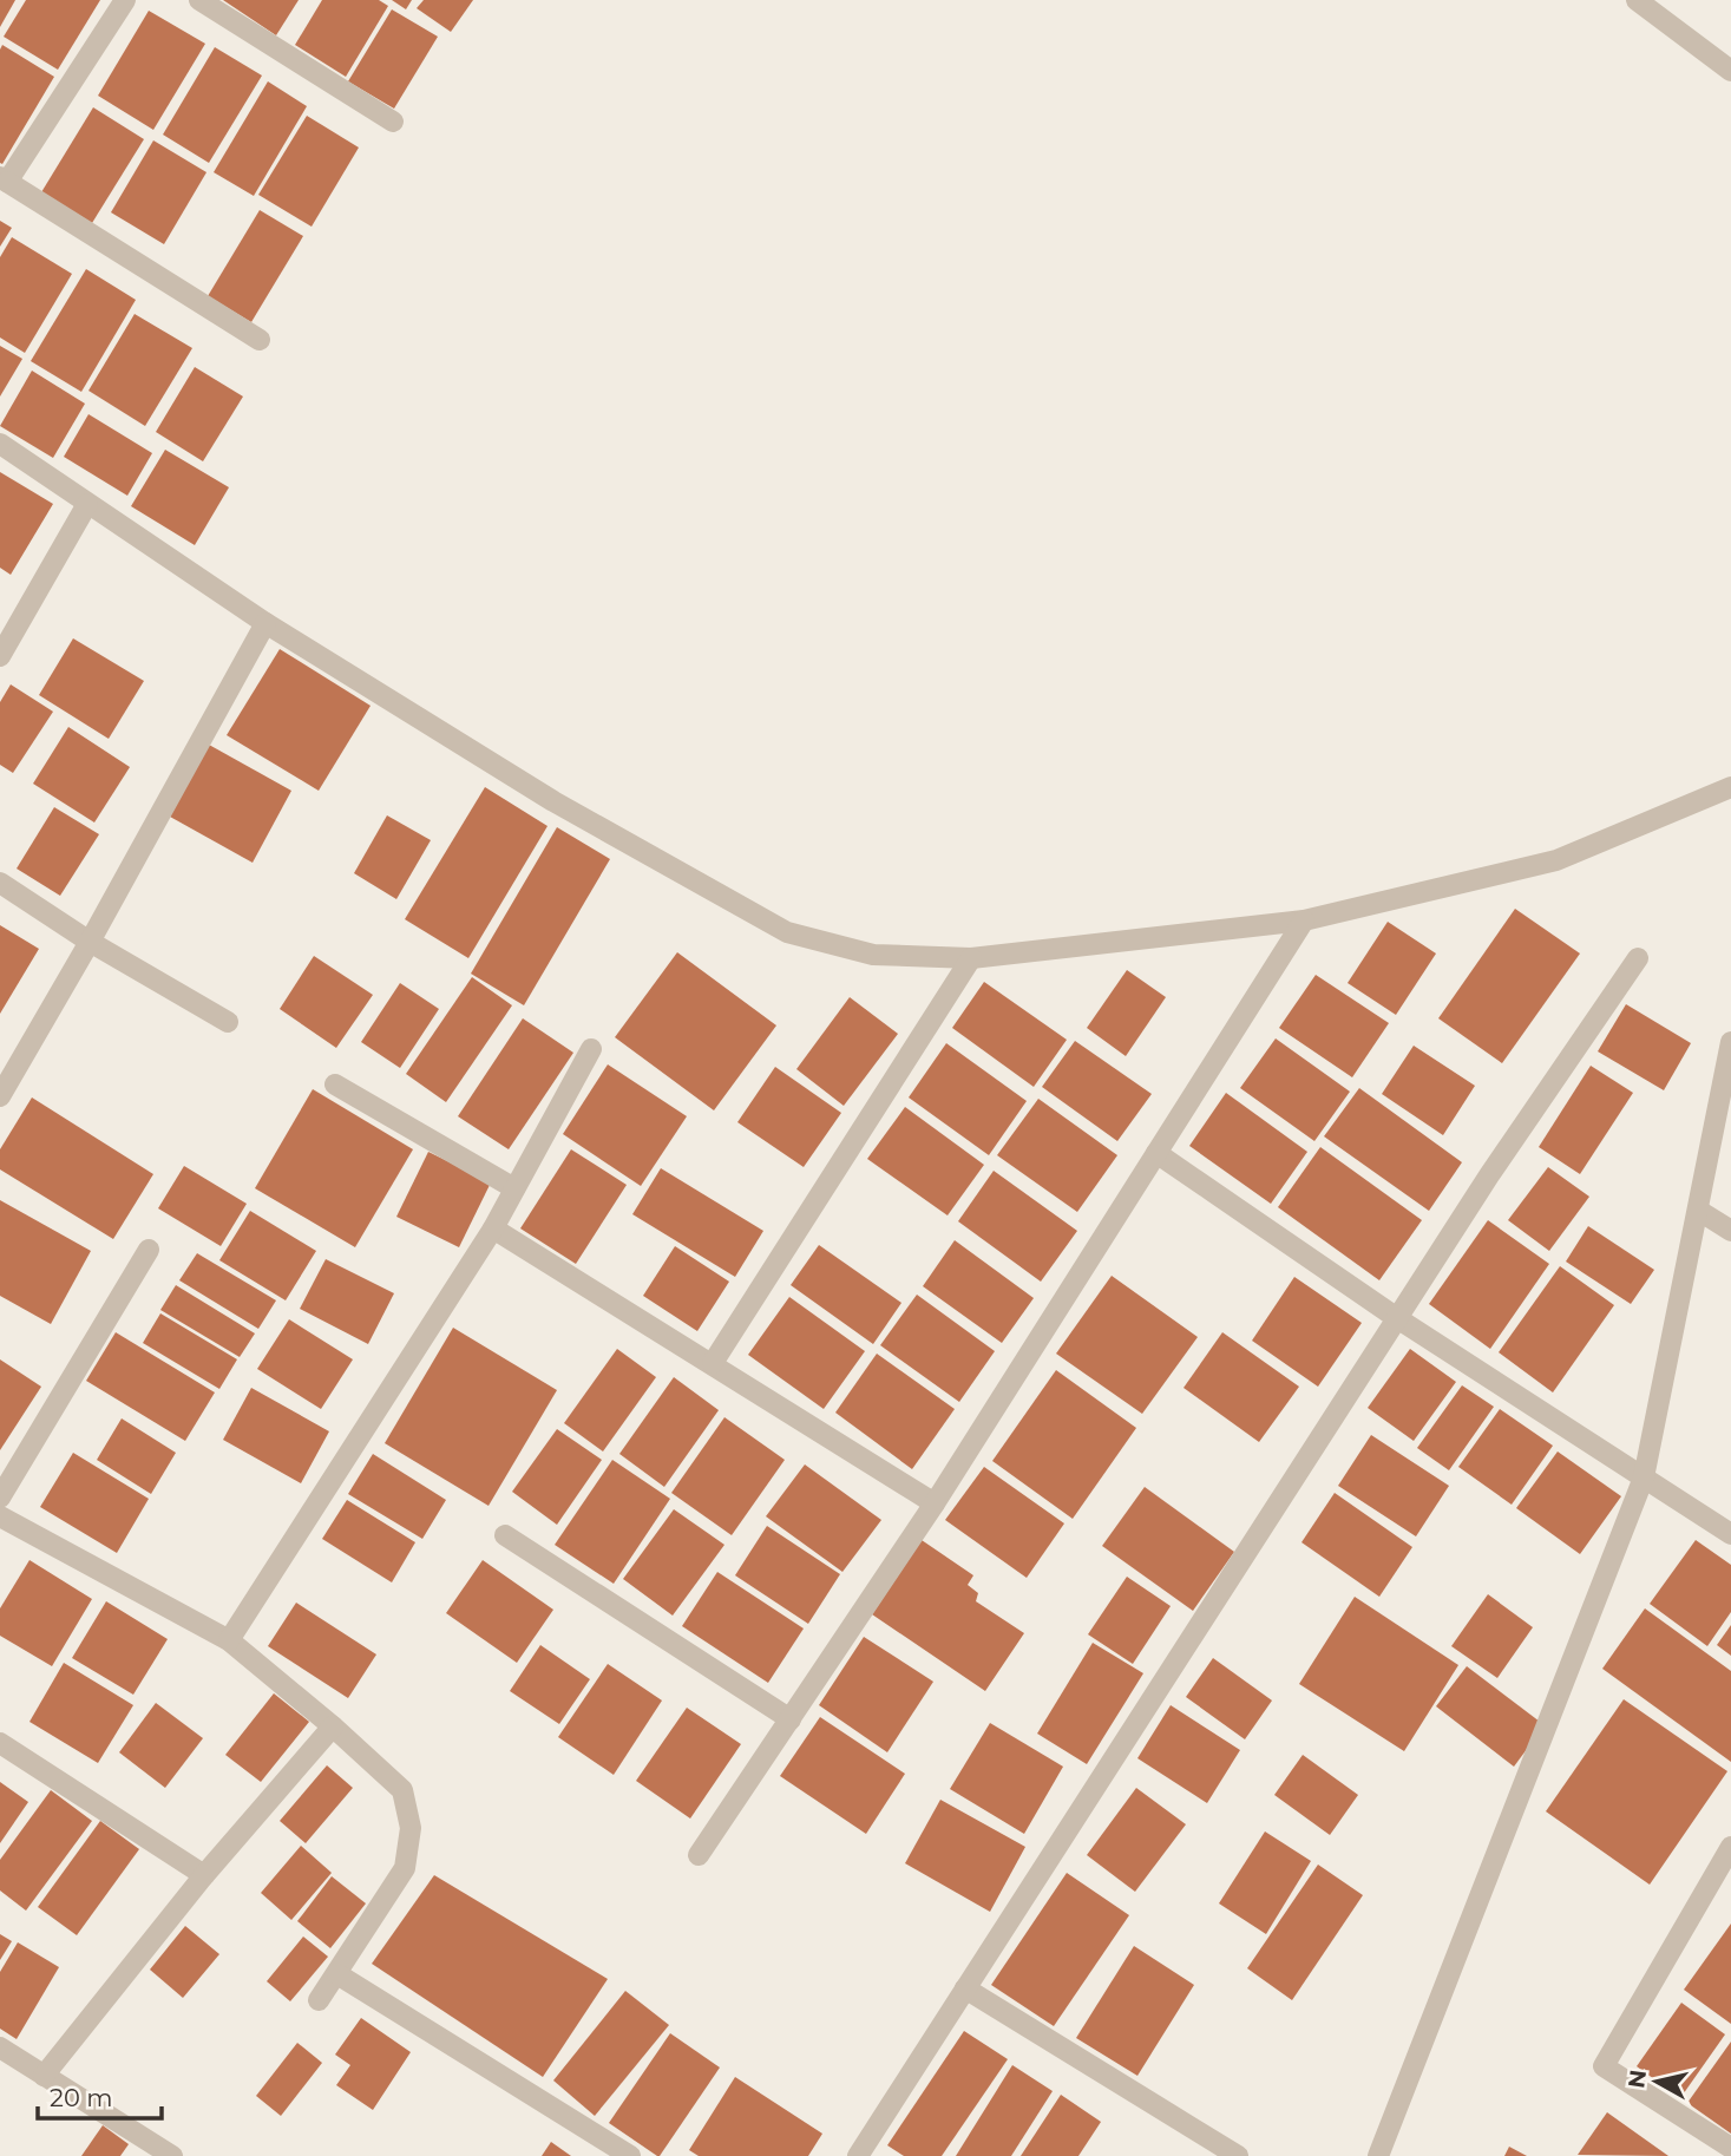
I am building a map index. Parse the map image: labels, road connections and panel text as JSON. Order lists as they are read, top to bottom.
{
  "scale_bar": "20 m",
  "north": "left"
}
